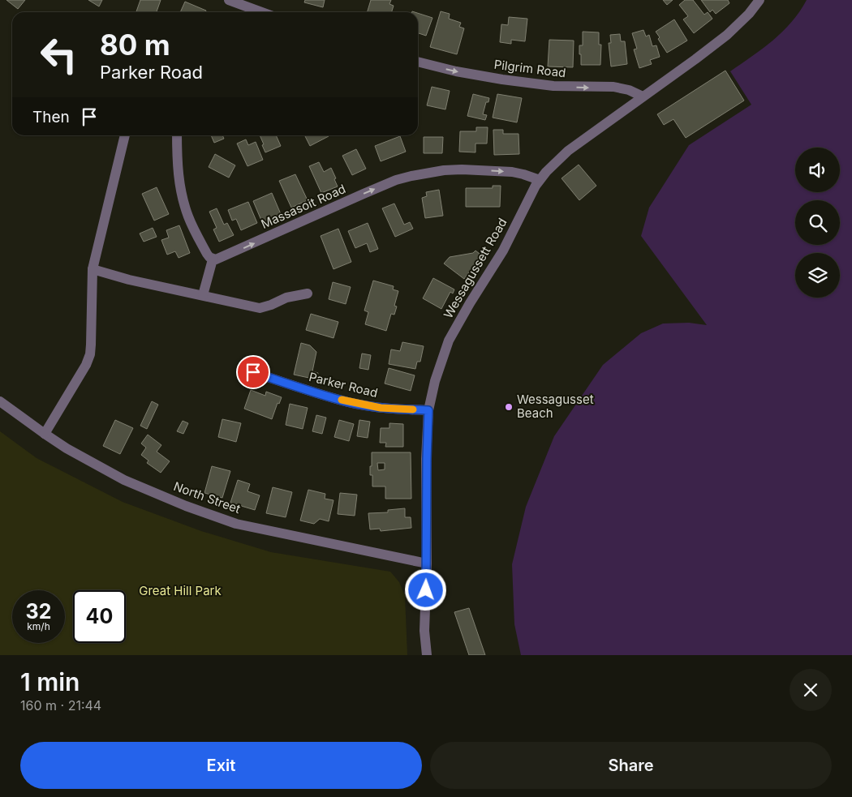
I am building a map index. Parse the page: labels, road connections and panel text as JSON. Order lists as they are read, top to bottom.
{
  "streets": {
    "street": [
      "Pilgrim Road",
      "Massasoit Road",
      "Wessagussett Road",
      "Parker Road",
      "North Street"
    ]
  },
  "crossings": [
    ["Pilgrim Road", "Wessagussett Road"],
    ["Massasoit Road", "Wessagussett Road"],
    ["Wessagussett Road", "Parker Road"],
    ["Wessagussett Road", "North Street"]
  ],
  "one_way": ["Pilgrim Road", "Massasoit Road"],
  "parks": ["Great Hill Park"],
  "places": ["Wessagusset Beach"],
  "page": {
    "turn": ["80 m", "Parker Road"],
    "then": "Then",
    "speed": "32 km/h",
    "limit": "40",
    "heading": ["1 min", "160 m · 21:44"],
    "buttons": ["Exit", "Share"]
  }
}
